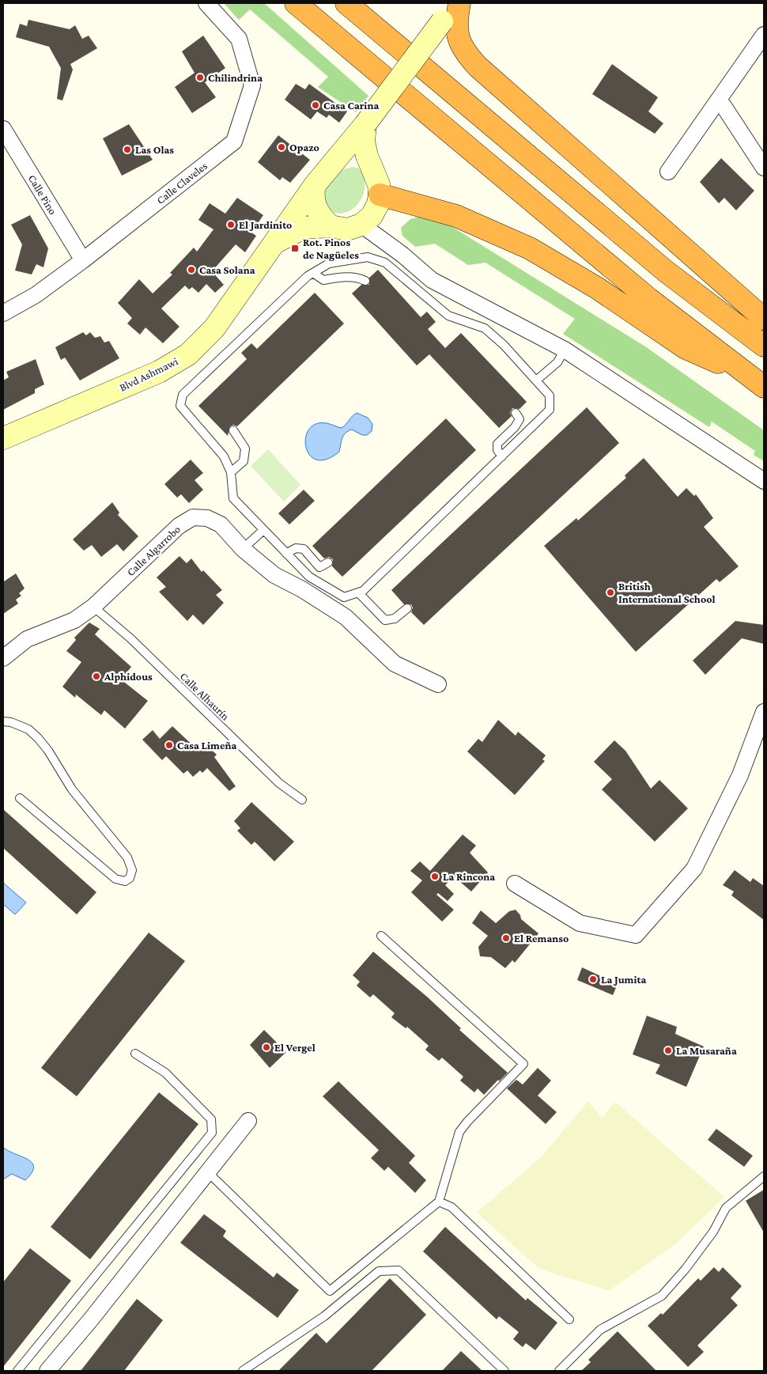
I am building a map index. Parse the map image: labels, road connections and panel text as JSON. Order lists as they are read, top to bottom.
{
  "streets": {
    "street": [
      "Calle Claveles",
      "Calle Pino",
      "Blvd Ashmawi",
      "Calle Algarrobo"
    ],
    "lane": ["Calle Alhaurín"]
  },
  "crossings": [
    ["Calle Claveles", "Calle Pino"],
    ["Calle Algarrobo", "Calle Alhaurín"]
  ],
  "places": {
    "other": [
      "Chilindrina",
      "Casa Carina",
      "Opazo",
      "Las Olas",
      "El Jardinito",
      "Casa Solana",
      "British International School",
      "Alphidous",
      "Casa Limeña",
      "La Rincona",
      "El Remanso",
      "La Jumita",
      "El Vergel",
      "La Musaraña"
    ],
    "transit": ["Rot. Pinos de Nagüeles"]
  }
}
